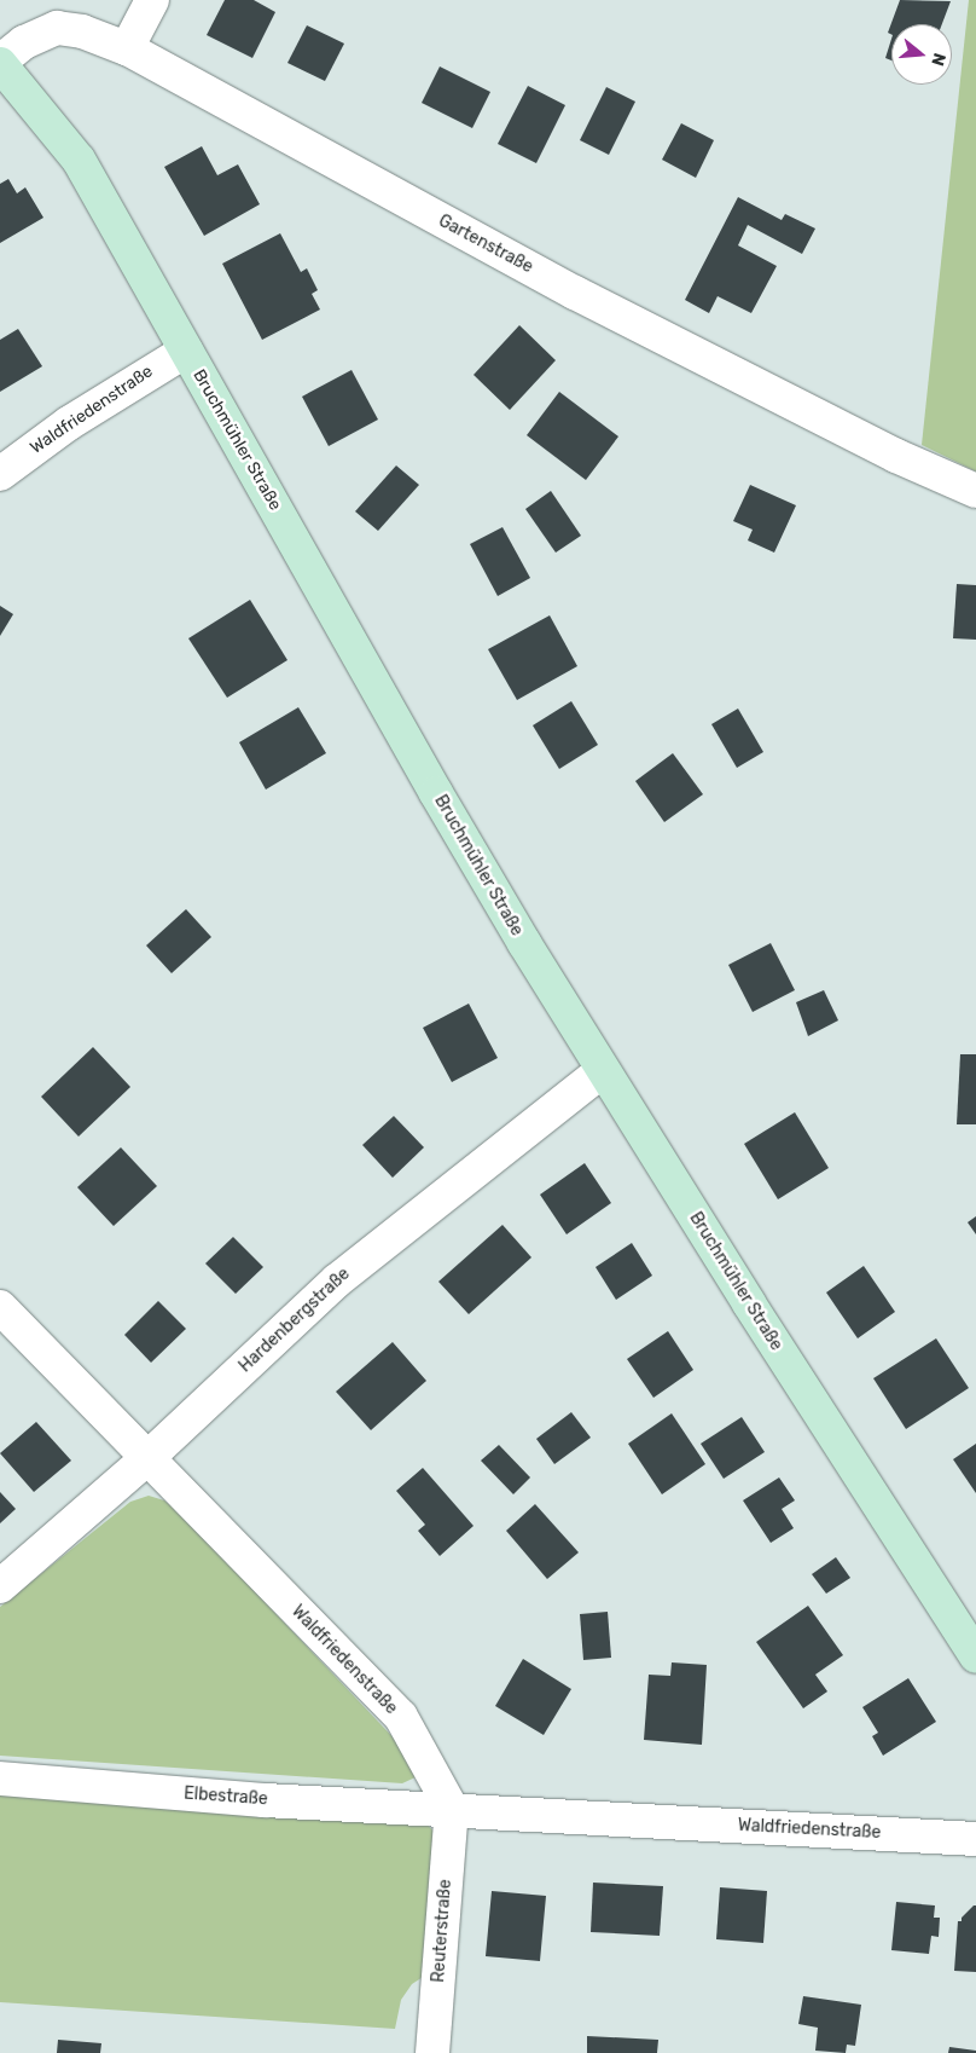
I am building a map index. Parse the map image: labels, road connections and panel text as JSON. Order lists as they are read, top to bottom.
{
  "streets": {
    "street": [
      "Gartenstraße",
      "Waldfriedenstraße",
      "Bruchmühler Straße",
      "Hardenbergstraße",
      "Elbestraße",
      "Reuterstraße"
    ]
  },
  "crossings": [
    ["Gartenstraße", "Bruchmühler Straße"],
    ["Waldfriedenstraße", "Bruchmühler Straße"],
    ["Waldfriedenstraße", "Hardenbergstraße"],
    ["Waldfriedenstraße", "Elbestraße"],
    ["Waldfriedenstraße", "Reuterstraße"],
    ["Bruchmühler Straße", "Hardenbergstraße"],
    ["Elbestraße", "Reuterstraße"]
  ],
  "north": "right"
}
